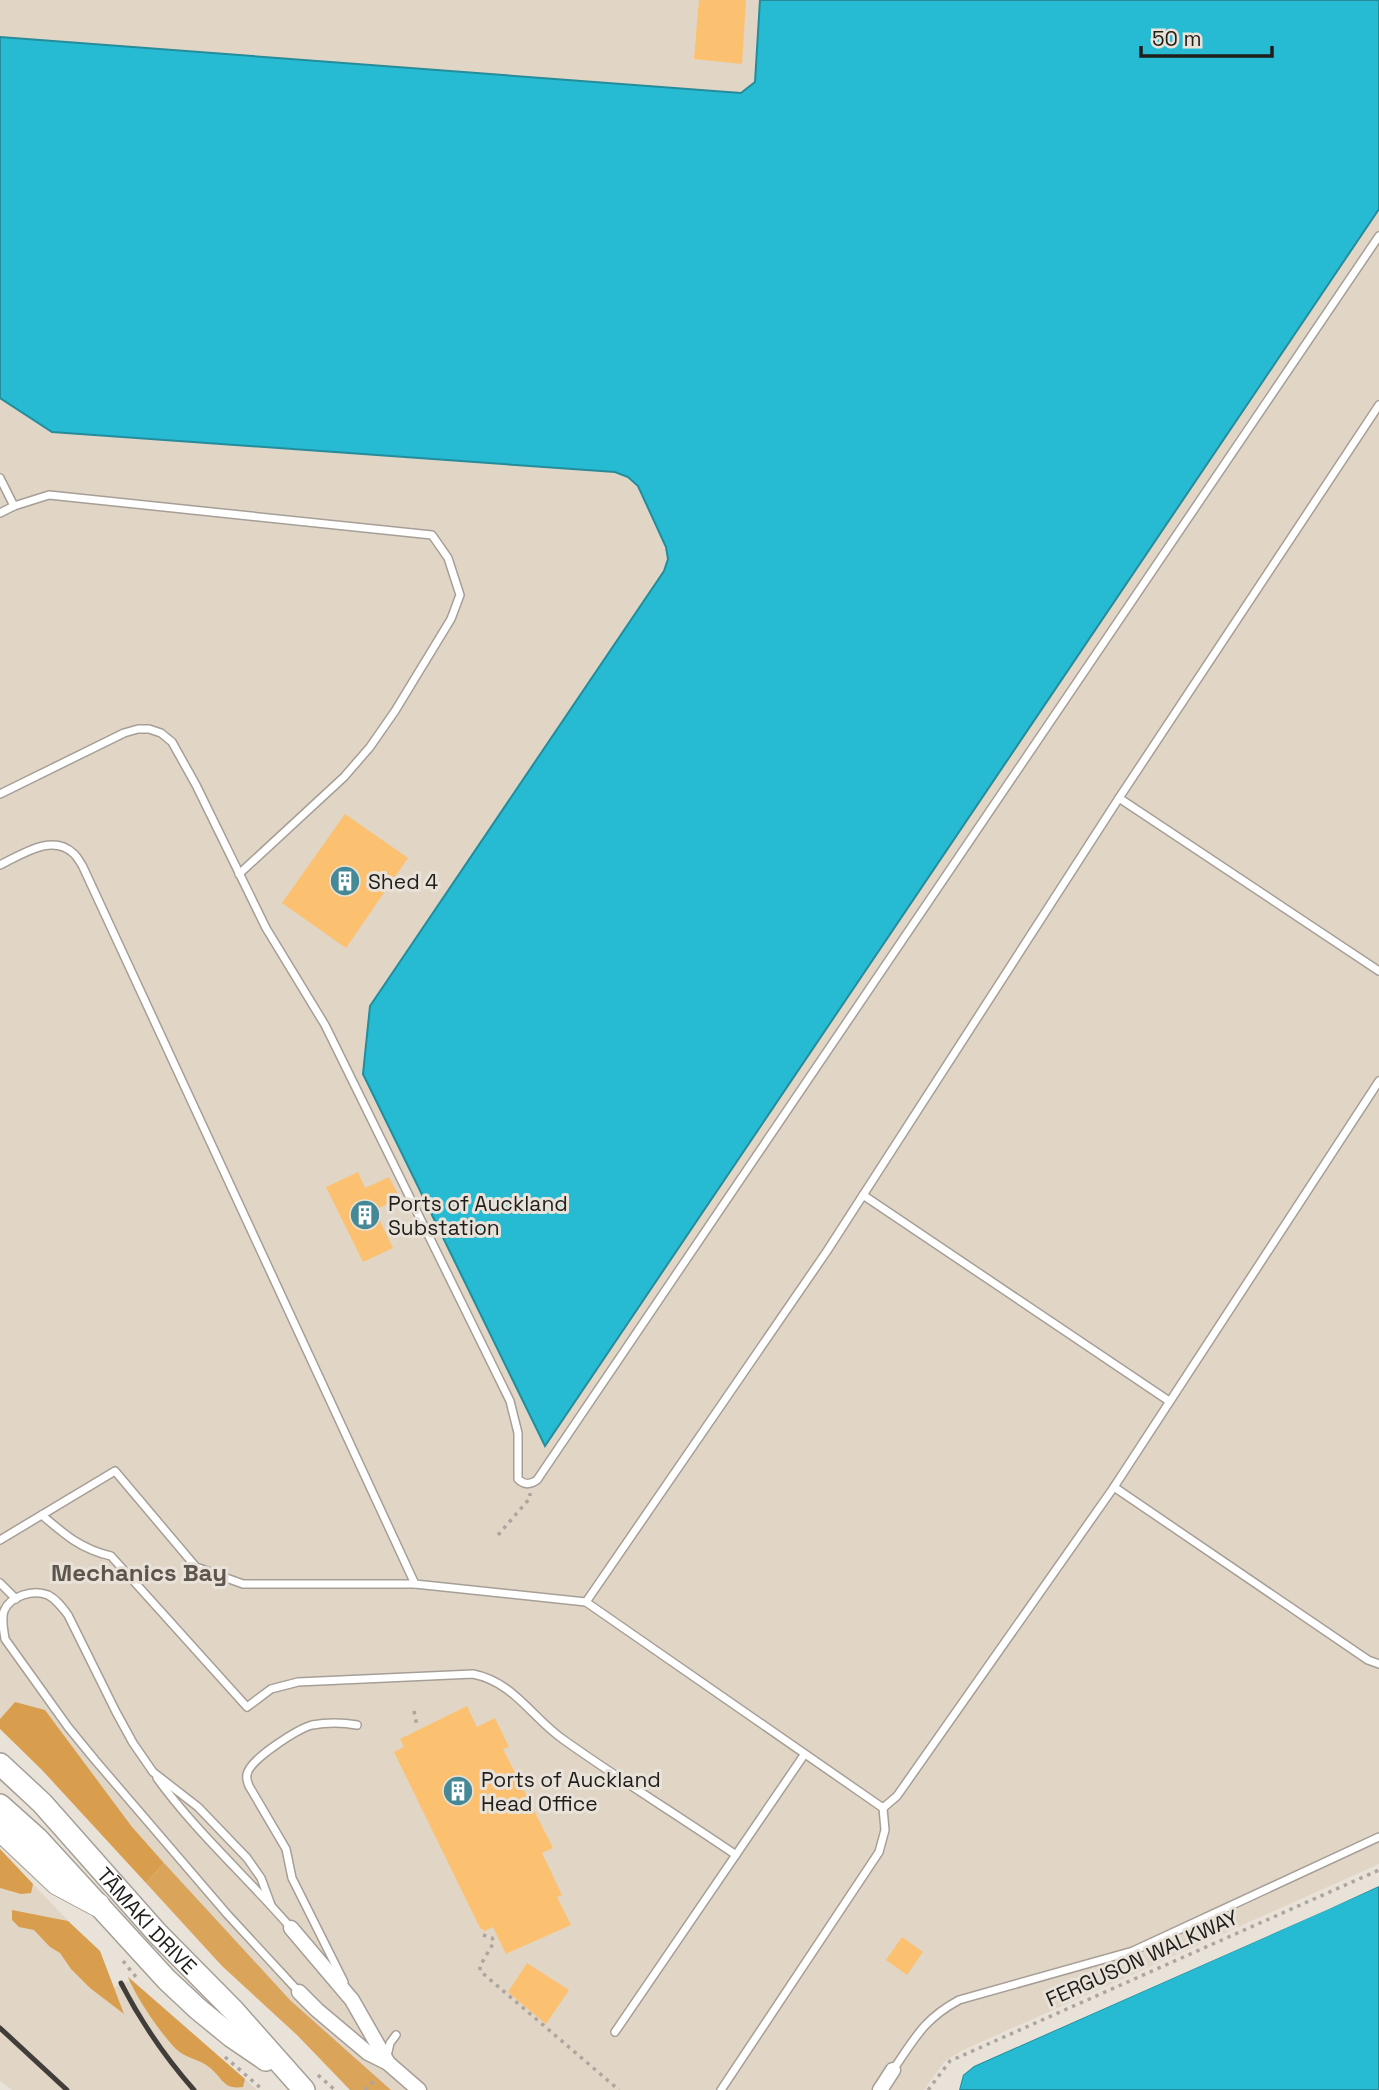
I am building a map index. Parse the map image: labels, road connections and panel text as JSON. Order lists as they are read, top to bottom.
{
  "streets": {
    "main road": ["TĀMAKI DRIVE"],
    "path": ["FERGUSON WALKWAY"]
  },
  "districts": ["Mechanics Bay"],
  "places": {
    "building": ["Shed 4", "Ports of Auckland Substation", "Ports of Auckland Head Office"]
  },
  "scale_bar": "50 m"
}
